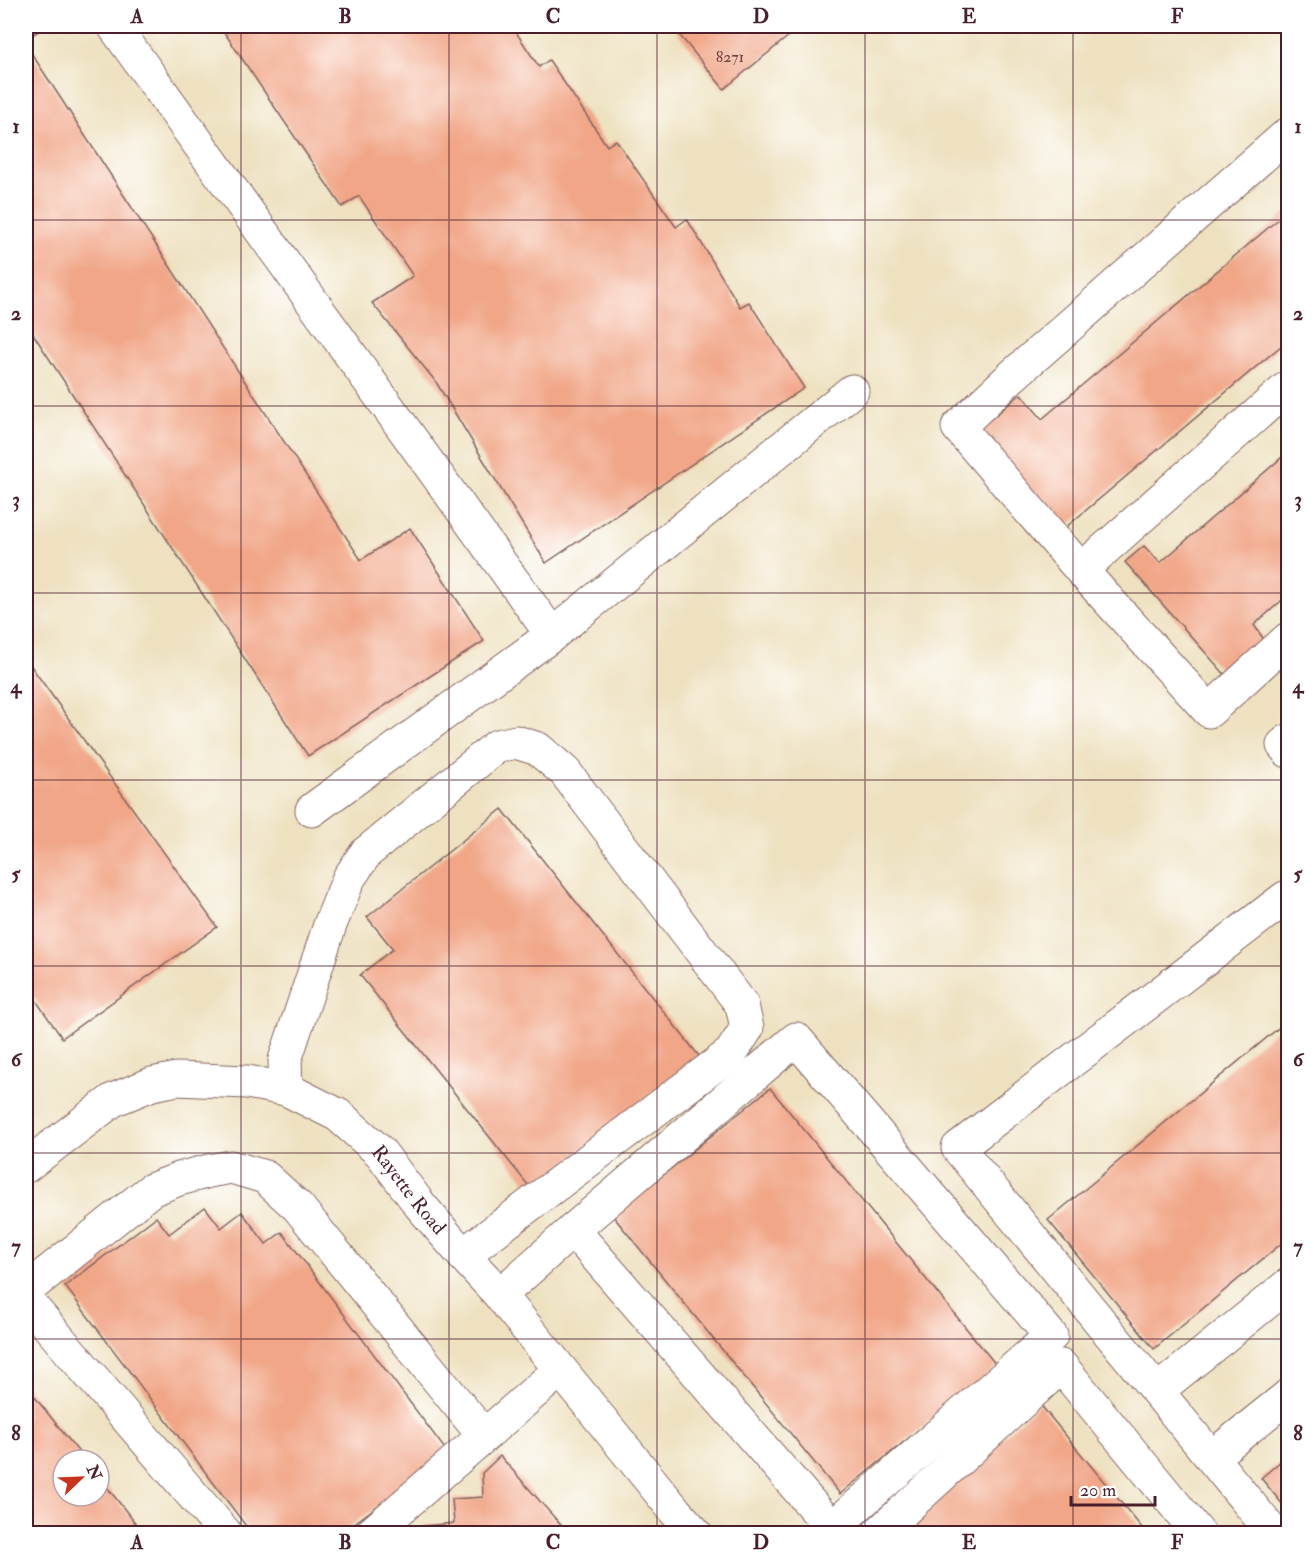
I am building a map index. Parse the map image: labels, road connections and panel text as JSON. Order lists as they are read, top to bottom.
{
  "streets": {
    "street": ["Rayette Road"]
  },
  "house_numbers": ["8271"],
  "scale_bar": "20 m",
  "north": "top right",
  "grid": {
    "columns": [
      "A",
      "B",
      "C",
      "D",
      "E",
      "F"
    ],
    "rows": [
      "1",
      "2",
      "3",
      "4",
      "5",
      "6",
      "7",
      "8"
    ]
  }
}
